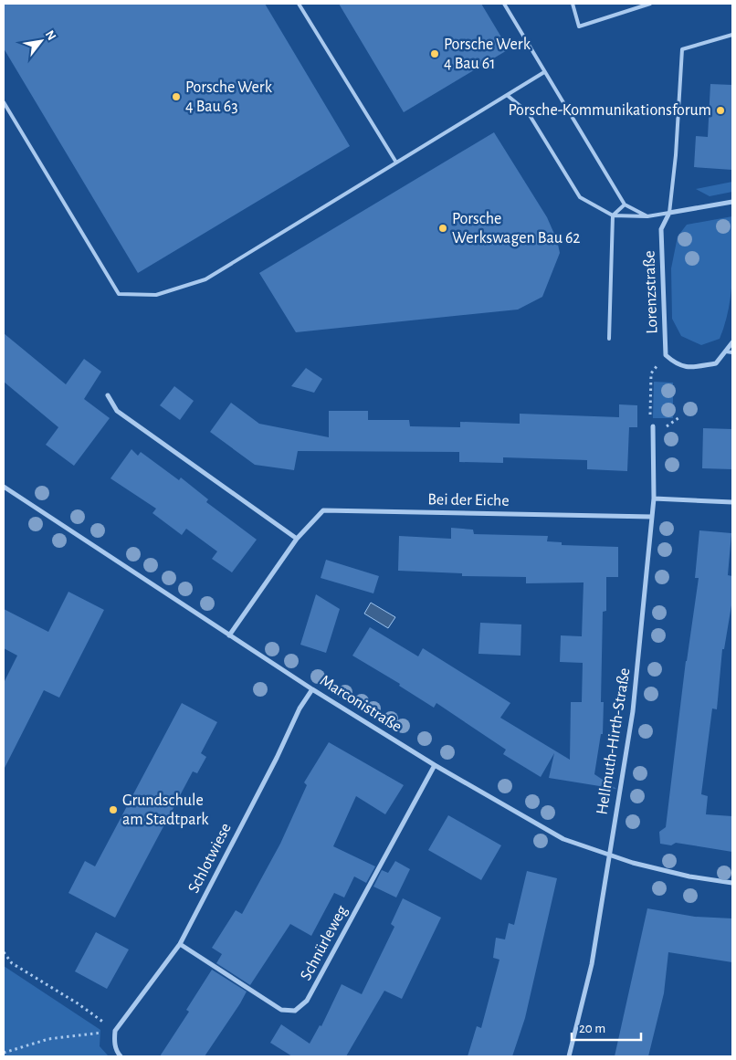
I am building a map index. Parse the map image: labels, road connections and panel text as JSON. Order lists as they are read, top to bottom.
{
  "streets": {
    "street": [
      "Lorenzstraße",
      "Bei der Eiche",
      "Marconistraße",
      "Hellmuth-Hirth-Straße",
      "Schlotwiese",
      "Schnürleweg"
    ]
  },
  "crossings": [
    ["Bei der Eiche", "Marconistraße"],
    ["Bei der Eiche", "Hellmuth-Hirth-Straße"],
    ["Marconistraße", "Hellmuth-Hirth-Straße"],
    ["Marconistraße", "Schlotwiese"],
    ["Marconistraße", "Schnürleweg"],
    ["Schlotwiese", "Schnürleweg"]
  ],
  "places": [
    "Porsche Werk 4 Bau 61",
    "Porsche Werk 4 Bau 63",
    "Porsche-Kommunikationsforum",
    "Porsche Werkswagen Bau 62",
    "Grundschule am Stadtpark"
  ],
  "scale_bar": "20 m",
  "north": "top right"
}
